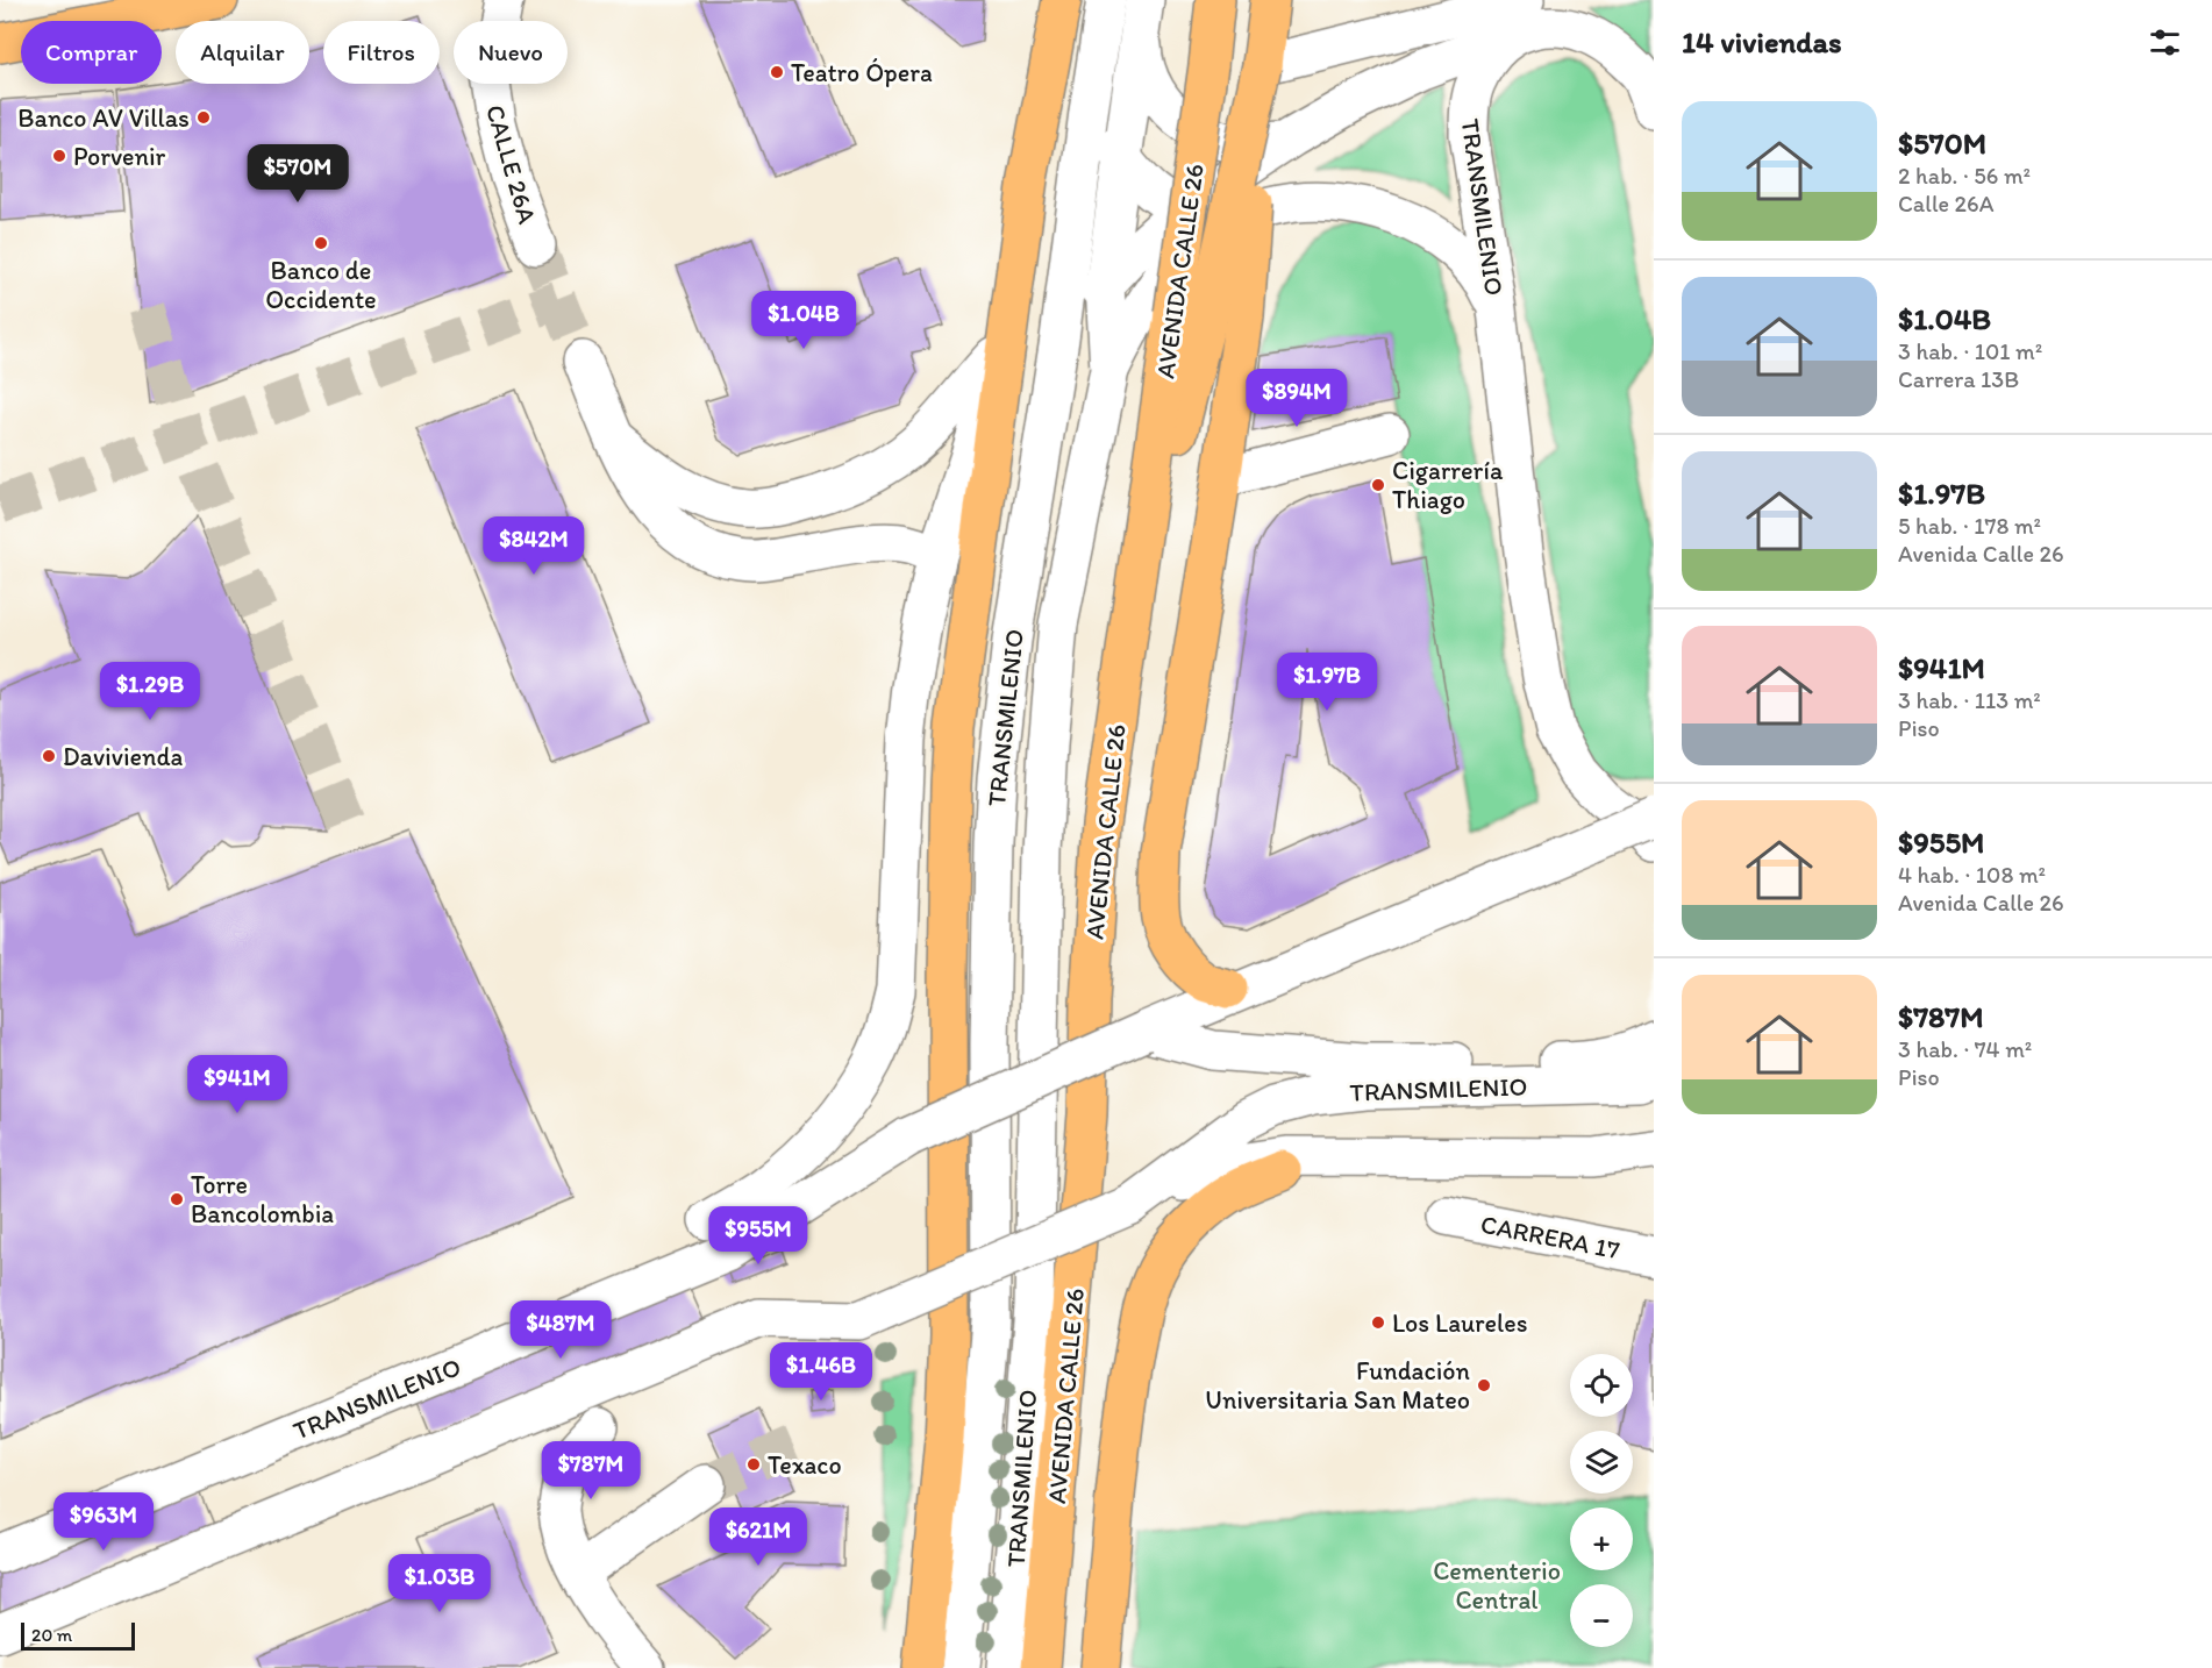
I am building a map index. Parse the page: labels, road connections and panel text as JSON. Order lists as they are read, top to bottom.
{
  "streets": {
    "main road": ["AVENIDA CALLE 26"],
    "street": ["CALLE 26A", "TRANSMILENIO", "CARRERA 17"]
  },
  "parks": ["Cementerio Central"],
  "places": [
    "Teatro Ópera",
    "Banco AV Villas",
    "Porvenir",
    "Banco de Occidente",
    "Cigarrería Thiago",
    "Davivienda",
    "Torre Bancolombia",
    "Los Laureles",
    "Fundación Universitaria San Mateo",
    "Texaco"
  ],
  "scale_bar": "20 m",
  "page": {
    "heading": "14 viviendas",
    "chip": [
      "Comprar",
      "Alquilar",
      "Filtros",
      "Nuevo"
    ],
    "list": [
      {
        "name": "$570M",
        "note": "2 hab. · 56 m² · Calle 26A"
      },
      {
        "name": "$1.04B",
        "note": "3 hab. · 101 m² · Carrera 13B"
      },
      {
        "name": "$1.97B",
        "note": "5 hab. · 178 m² · Avenida Calle 26"
      },
      {
        "name": "$941M",
        "note": "3 hab. · 113 m² · Piso"
      },
      {
        "name": "$955M",
        "note": "4 hab. · 108 m² · Avenida Calle 26"
      },
      {
        "name": "$787M",
        "note": "3 hab. · 74 m² · Piso"
      }
    ],
    "price": [
      "$570M",
      "$1.04B",
      "$894M",
      "$842M",
      "$1.97B",
      "$1.29B",
      "$941M",
      "$955M",
      "$487M",
      "$1.46B",
      "$787M",
      "$963M",
      "$621M",
      "$1.03B"
    ],
    "map_buttons": ["+", "−"],
    "scale": "20 m"
  }
}
